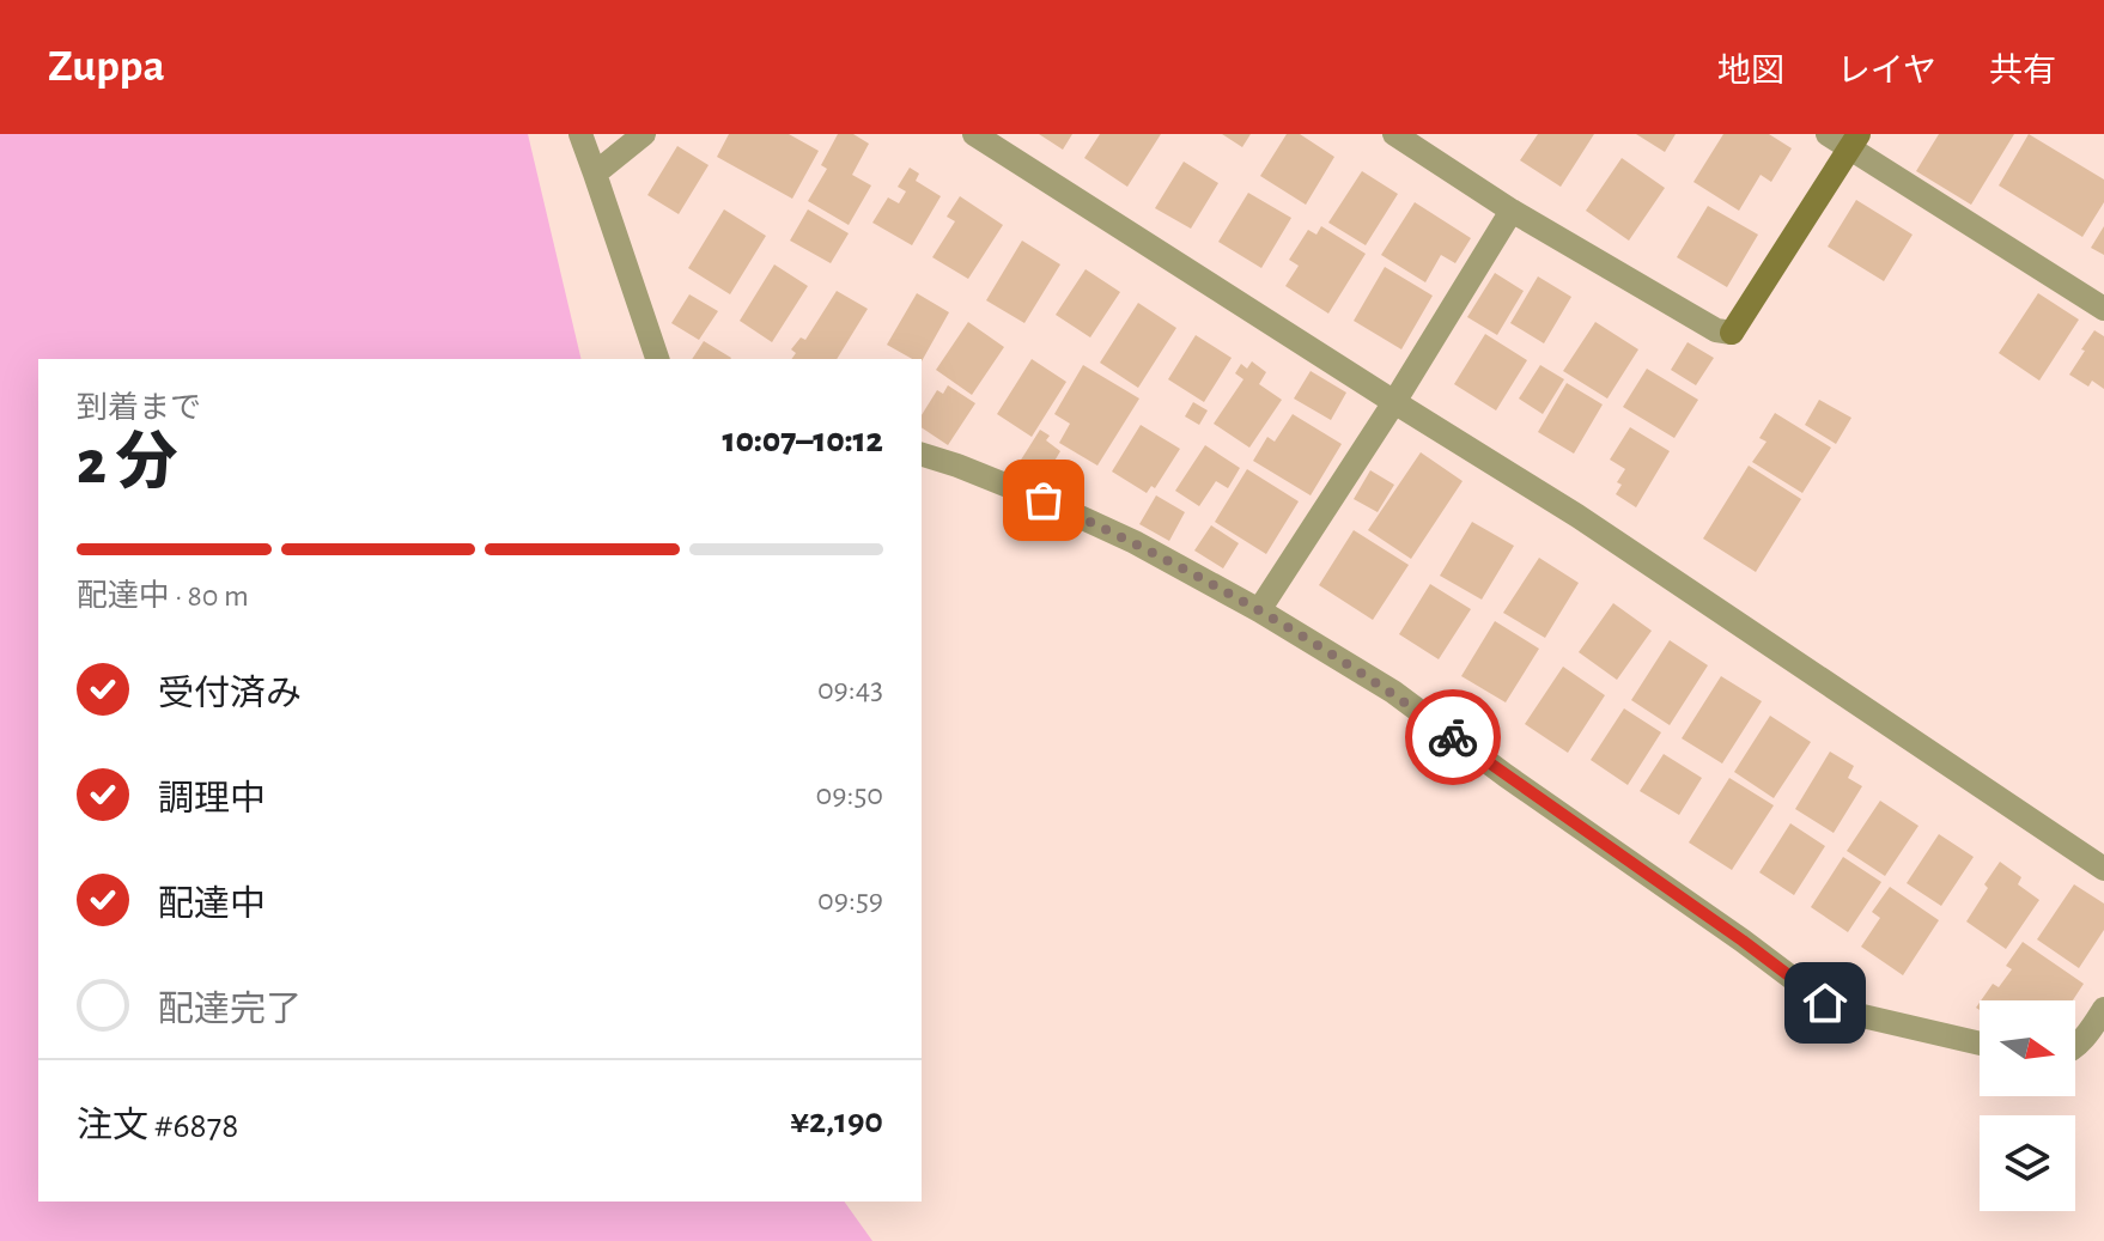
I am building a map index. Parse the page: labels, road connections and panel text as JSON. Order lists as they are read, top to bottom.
{
  "north": "right",
  "page": {
    "header": "Zuppa",
    "nav": ["地図", "レイヤ", "共有"],
    "heading": ["2 分", "到着まで", "10:07–10:12"],
    "panel": ["注文 #6878", "¥2,190"],
    "bar": "配達中 · 80 m",
    "list": [
      ["受付済み", "09:43"],
      ["調理中", "09:50"],
      ["配達中", "09:59"],
      "配達完了"
    ]
  }
}
